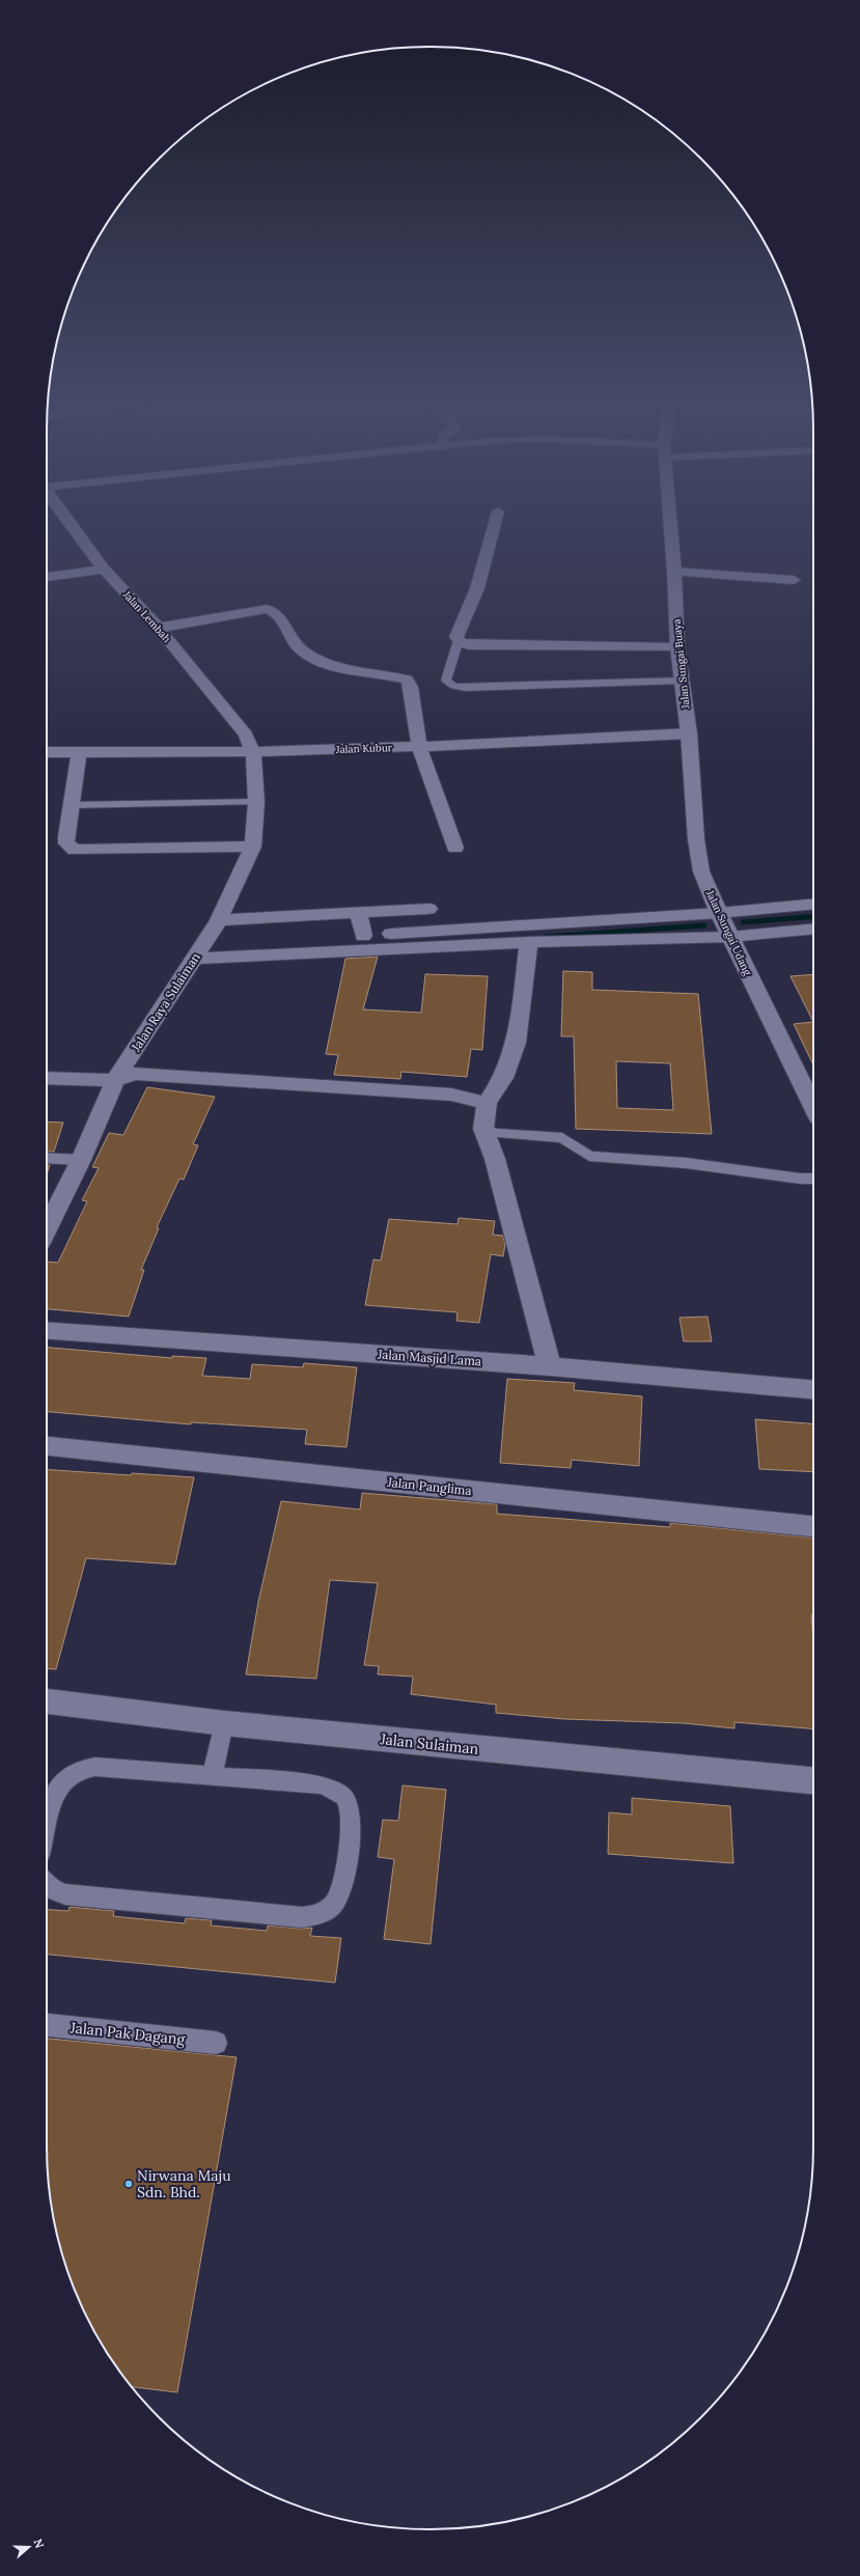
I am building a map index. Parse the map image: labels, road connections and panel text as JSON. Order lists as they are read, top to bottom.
{
  "streets": {
    "street": [
      "Jalan Lembah",
      "Jalan Sungai Buaya",
      "Jalan Kubur",
      "Jalan Sungai Udang",
      "Jalan Raya Sulaiman",
      "Jalan Masjid Lama",
      "Jalan Panglima",
      "Jalan Sulaiman"
    ],
    "lane": ["Jalan Pak Dagang"]
  },
  "crossings": [
    ["Jalan Lembah", "Jalan Kubur"],
    ["Jalan Lembah", "Jalan Raya Sulaiman"],
    ["Jalan Sungai Buaya", "Jalan Kubur"],
    ["Jalan Sungai Buaya", "Jalan Sungai Udang"],
    ["Jalan Kubur", "Jalan Sungai Udang"],
    ["Jalan Kubur", "Jalan Raya Sulaiman"]
  ],
  "places": ["Nirwana Maju Sdn. Bhd."],
  "north": "right"
}
